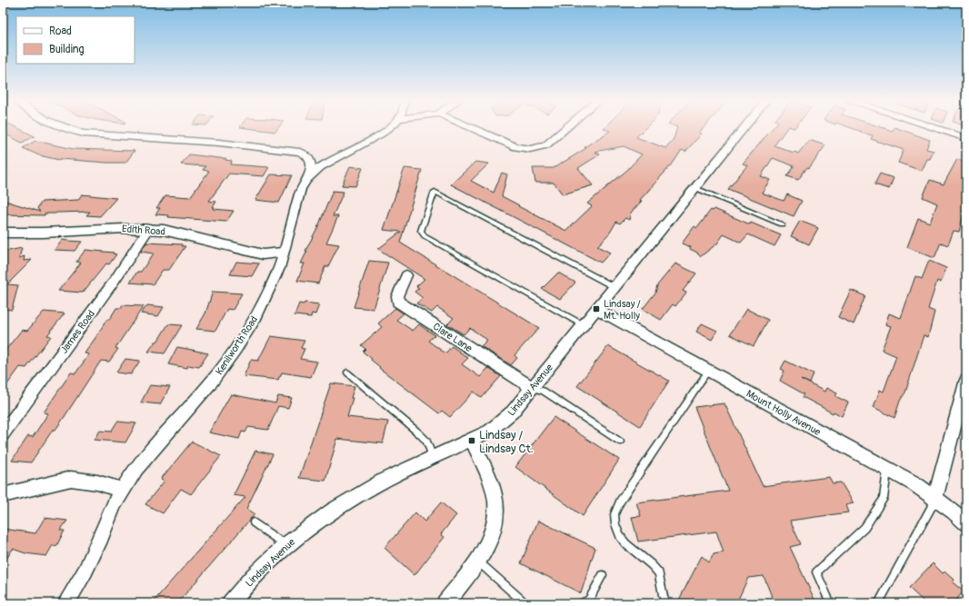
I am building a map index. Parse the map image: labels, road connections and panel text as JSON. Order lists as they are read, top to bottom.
{
  "streets": {
    "street": [
      "Edith Road",
      "James Road",
      "Clare Lane",
      "Kenilworth Road",
      "Lindsay Avenue",
      "Mount Holly Avenue"
    ]
  },
  "crossings": [
    ["Edith Road", "James Road"],
    ["Edith Road", "Kenilworth Road"],
    ["Clare Lane", "Lindsay Avenue"],
    ["Lindsay Avenue", "Mount Holly Avenue"]
  ],
  "places": {
    "transit": ["Lindsay / Mt. Holly", "Lindsay / Lindsay Ct."]
  },
  "legend": ["Road", "Building"]
}
